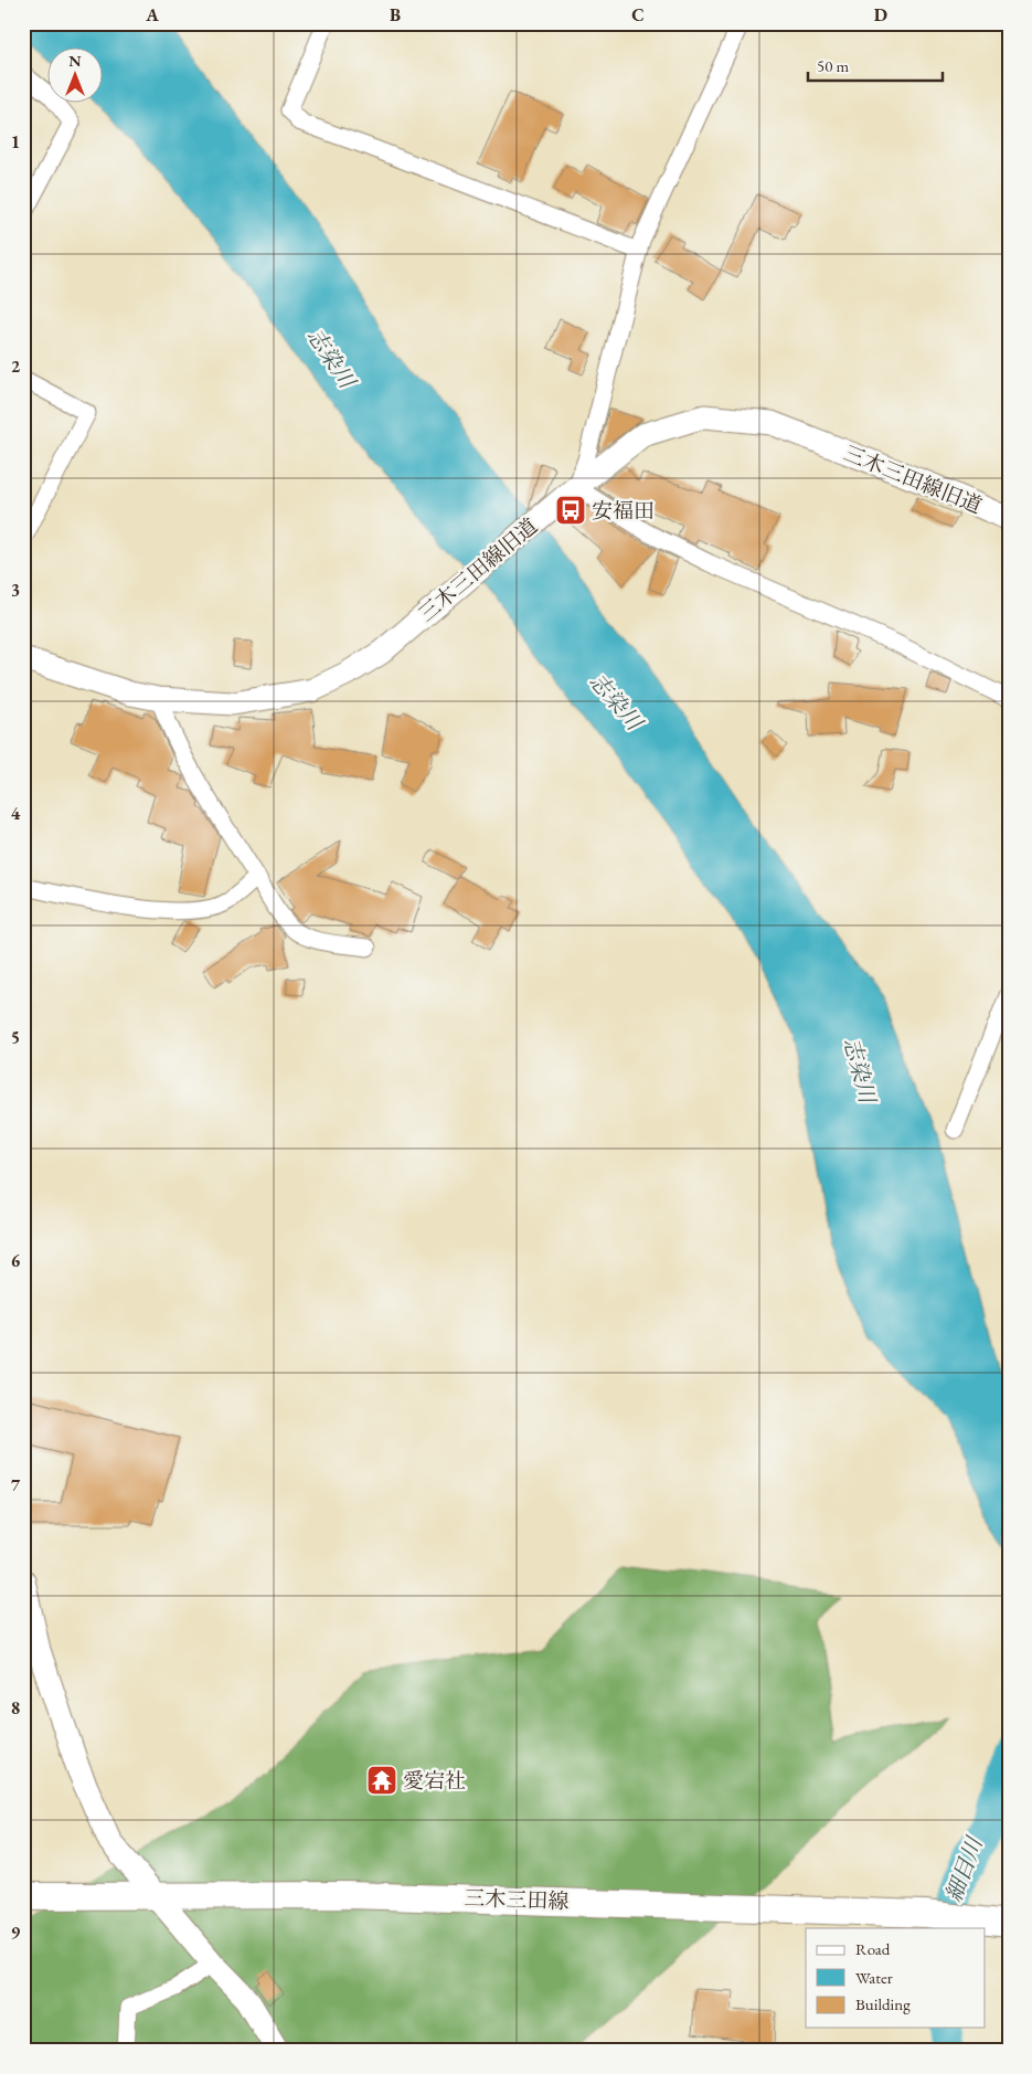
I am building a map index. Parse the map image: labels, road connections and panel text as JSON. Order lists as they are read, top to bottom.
{
  "streets": {
    "main road": ["三木三田線"],
    "street": ["三木三田線旧道"]
  },
  "water": ["志染川", "細目川"],
  "places": {
    "bus stop": ["安福田"],
    "temple": ["愛宕社"]
  },
  "legend": ["Road", "Water", "Building"],
  "scale_bar": "50 m",
  "north": "top",
  "grid": {
    "columns": [
      "A",
      "B",
      "C",
      "D"
    ],
    "rows": [
      "1",
      "2",
      "3",
      "4",
      "5",
      "6",
      "7",
      "8",
      "9"
    ]
  }
}
